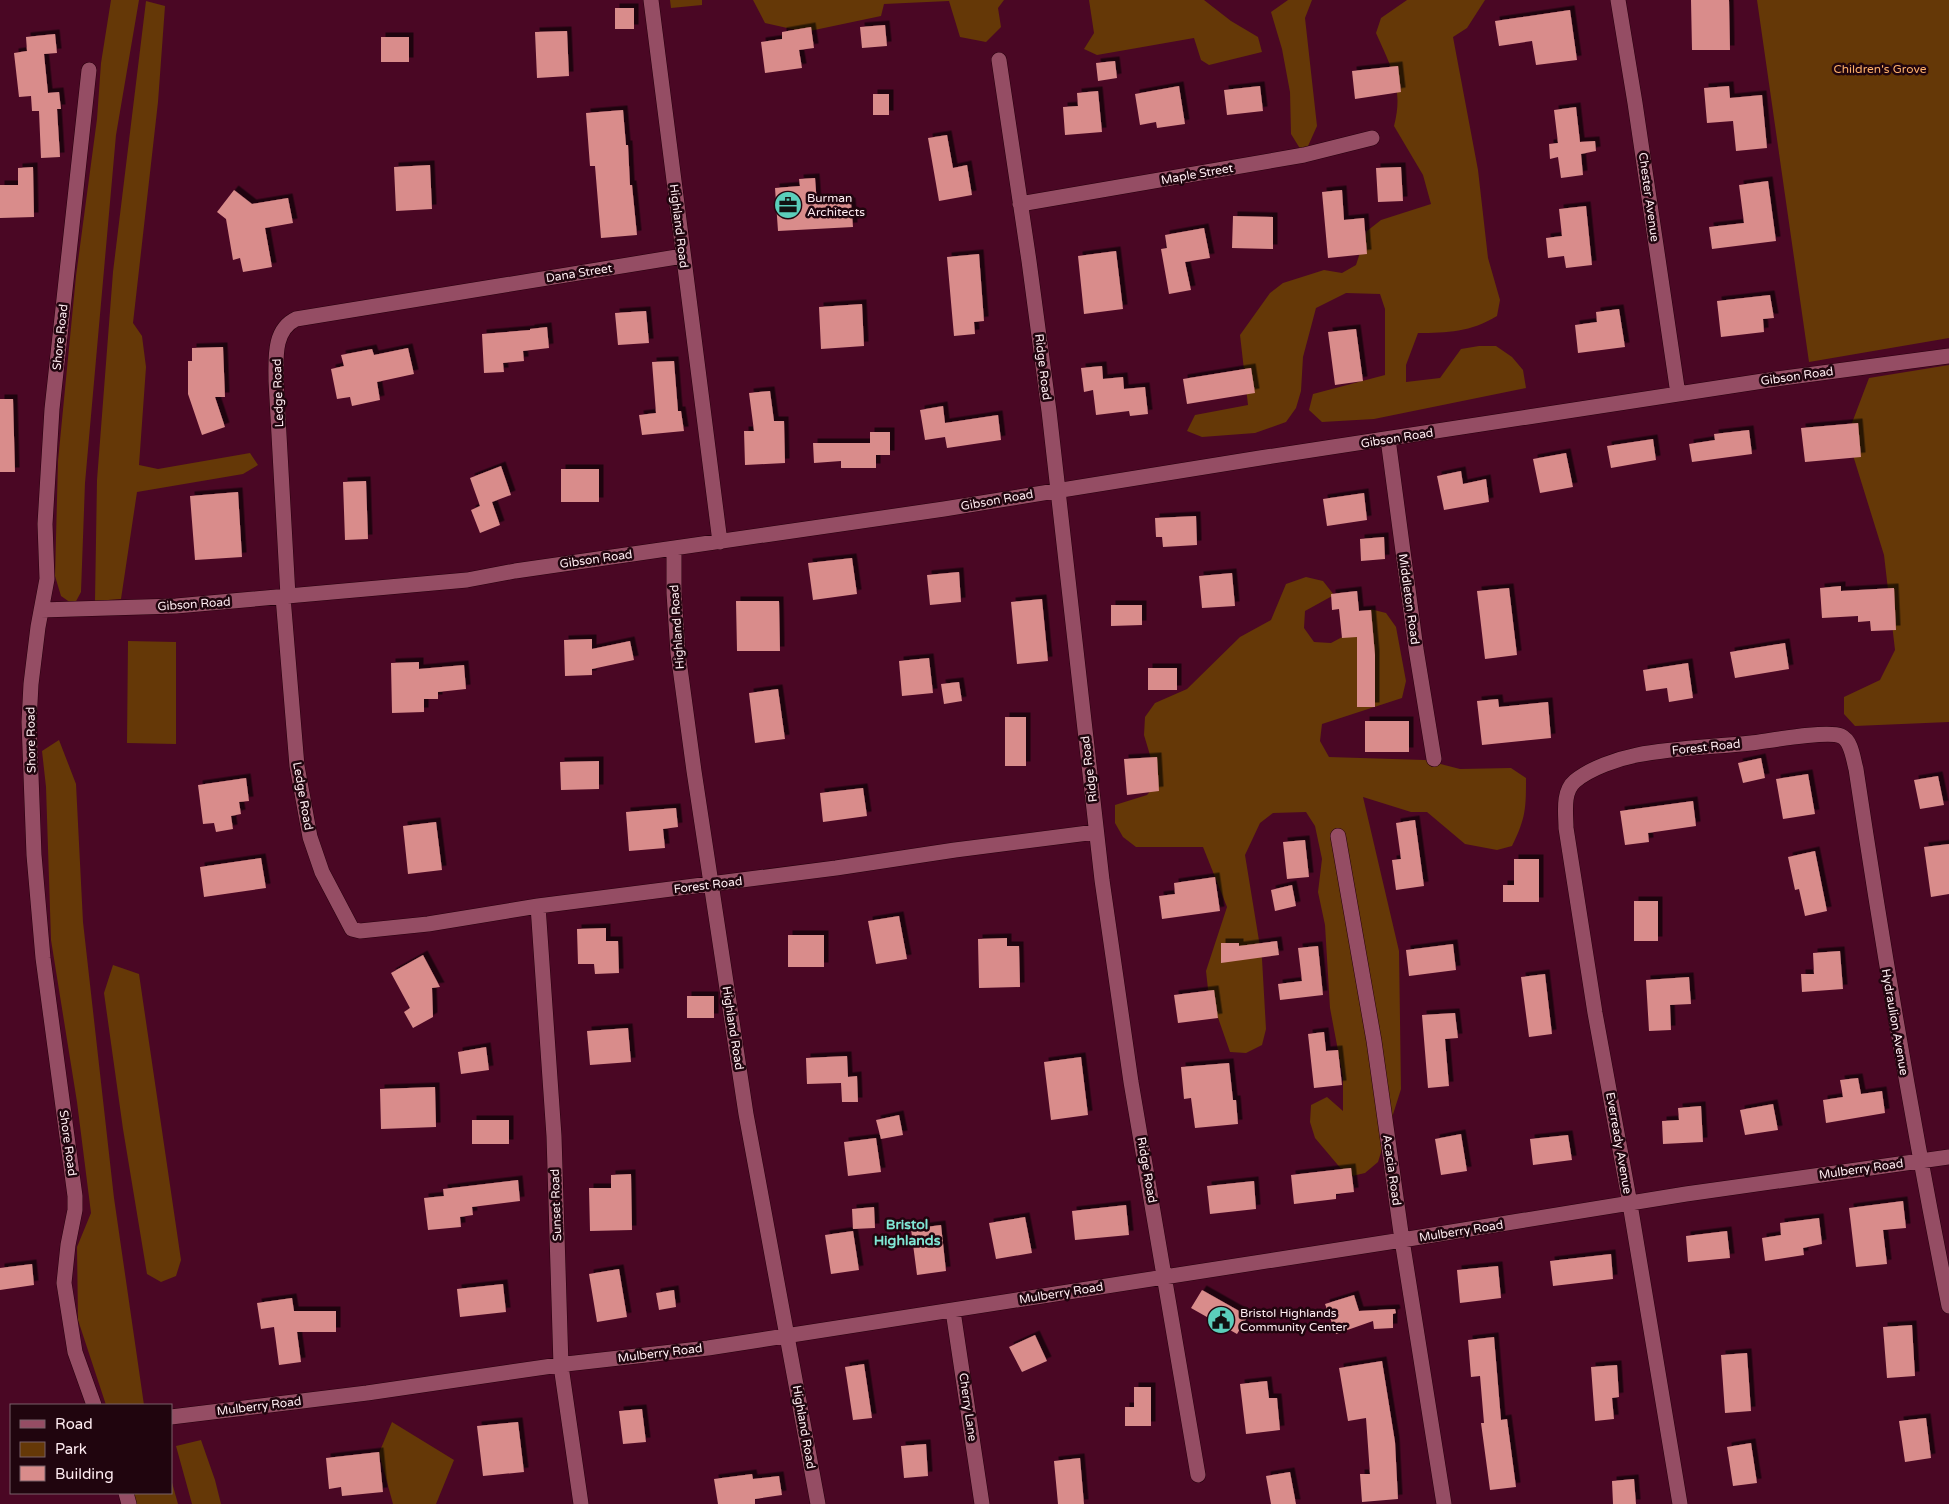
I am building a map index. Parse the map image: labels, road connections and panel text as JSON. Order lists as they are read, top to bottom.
{
  "streets": {
    "street": [
      "Maple Street",
      "Chester Avenue",
      "Highland Road",
      "Dana Street",
      "Shore Road",
      "Ridge Road",
      "Gibson Road",
      "Ledge Road",
      "Middleton Road",
      "Forest Road",
      "Hydraulion Avenue",
      "Everready Avenue",
      "Mulberry Road",
      "Acacia Road",
      "Sunset Road",
      "Cherry Lane"
    ]
  },
  "crossings": [
    ["Maple Street", "Ridge Road"],
    ["Chester Avenue", "Gibson Road"],
    ["Highland Road", "Dana Street"],
    ["Highland Road", "Gibson Road"],
    ["Highland Road", "Forest Road"],
    ["Highland Road", "Mulberry Road"],
    ["Dana Street", "Ledge Road"],
    ["Shore Road", "Gibson Road"],
    ["Ridge Road", "Gibson Road"],
    ["Ridge Road", "Forest Road"],
    ["Ridge Road", "Mulberry Road"],
    ["Gibson Road", "Ledge Road"],
    ["Gibson Road", "Middleton Road"],
    ["Ledge Road", "Forest Road"],
    ["Forest Road", "Hydraulion Avenue"],
    ["Forest Road", "Everready Avenue"],
    ["Forest Road", "Sunset Road"],
    ["Hydraulion Avenue", "Mulberry Road"],
    ["Everready Avenue", "Mulberry Road"],
    ["Mulberry Road", "Acacia Road"],
    ["Mulberry Road", "Sunset Road"],
    ["Mulberry Road", "Cherry Lane"]
  ],
  "districts": ["Bristol Highlands"],
  "parks": ["Children's Grove"],
  "places": {
    "office": ["Burman Architects"],
    "public building": ["Bristol Highlands Community Center"]
  },
  "legend": ["Road", "Park", "Building"]
}
